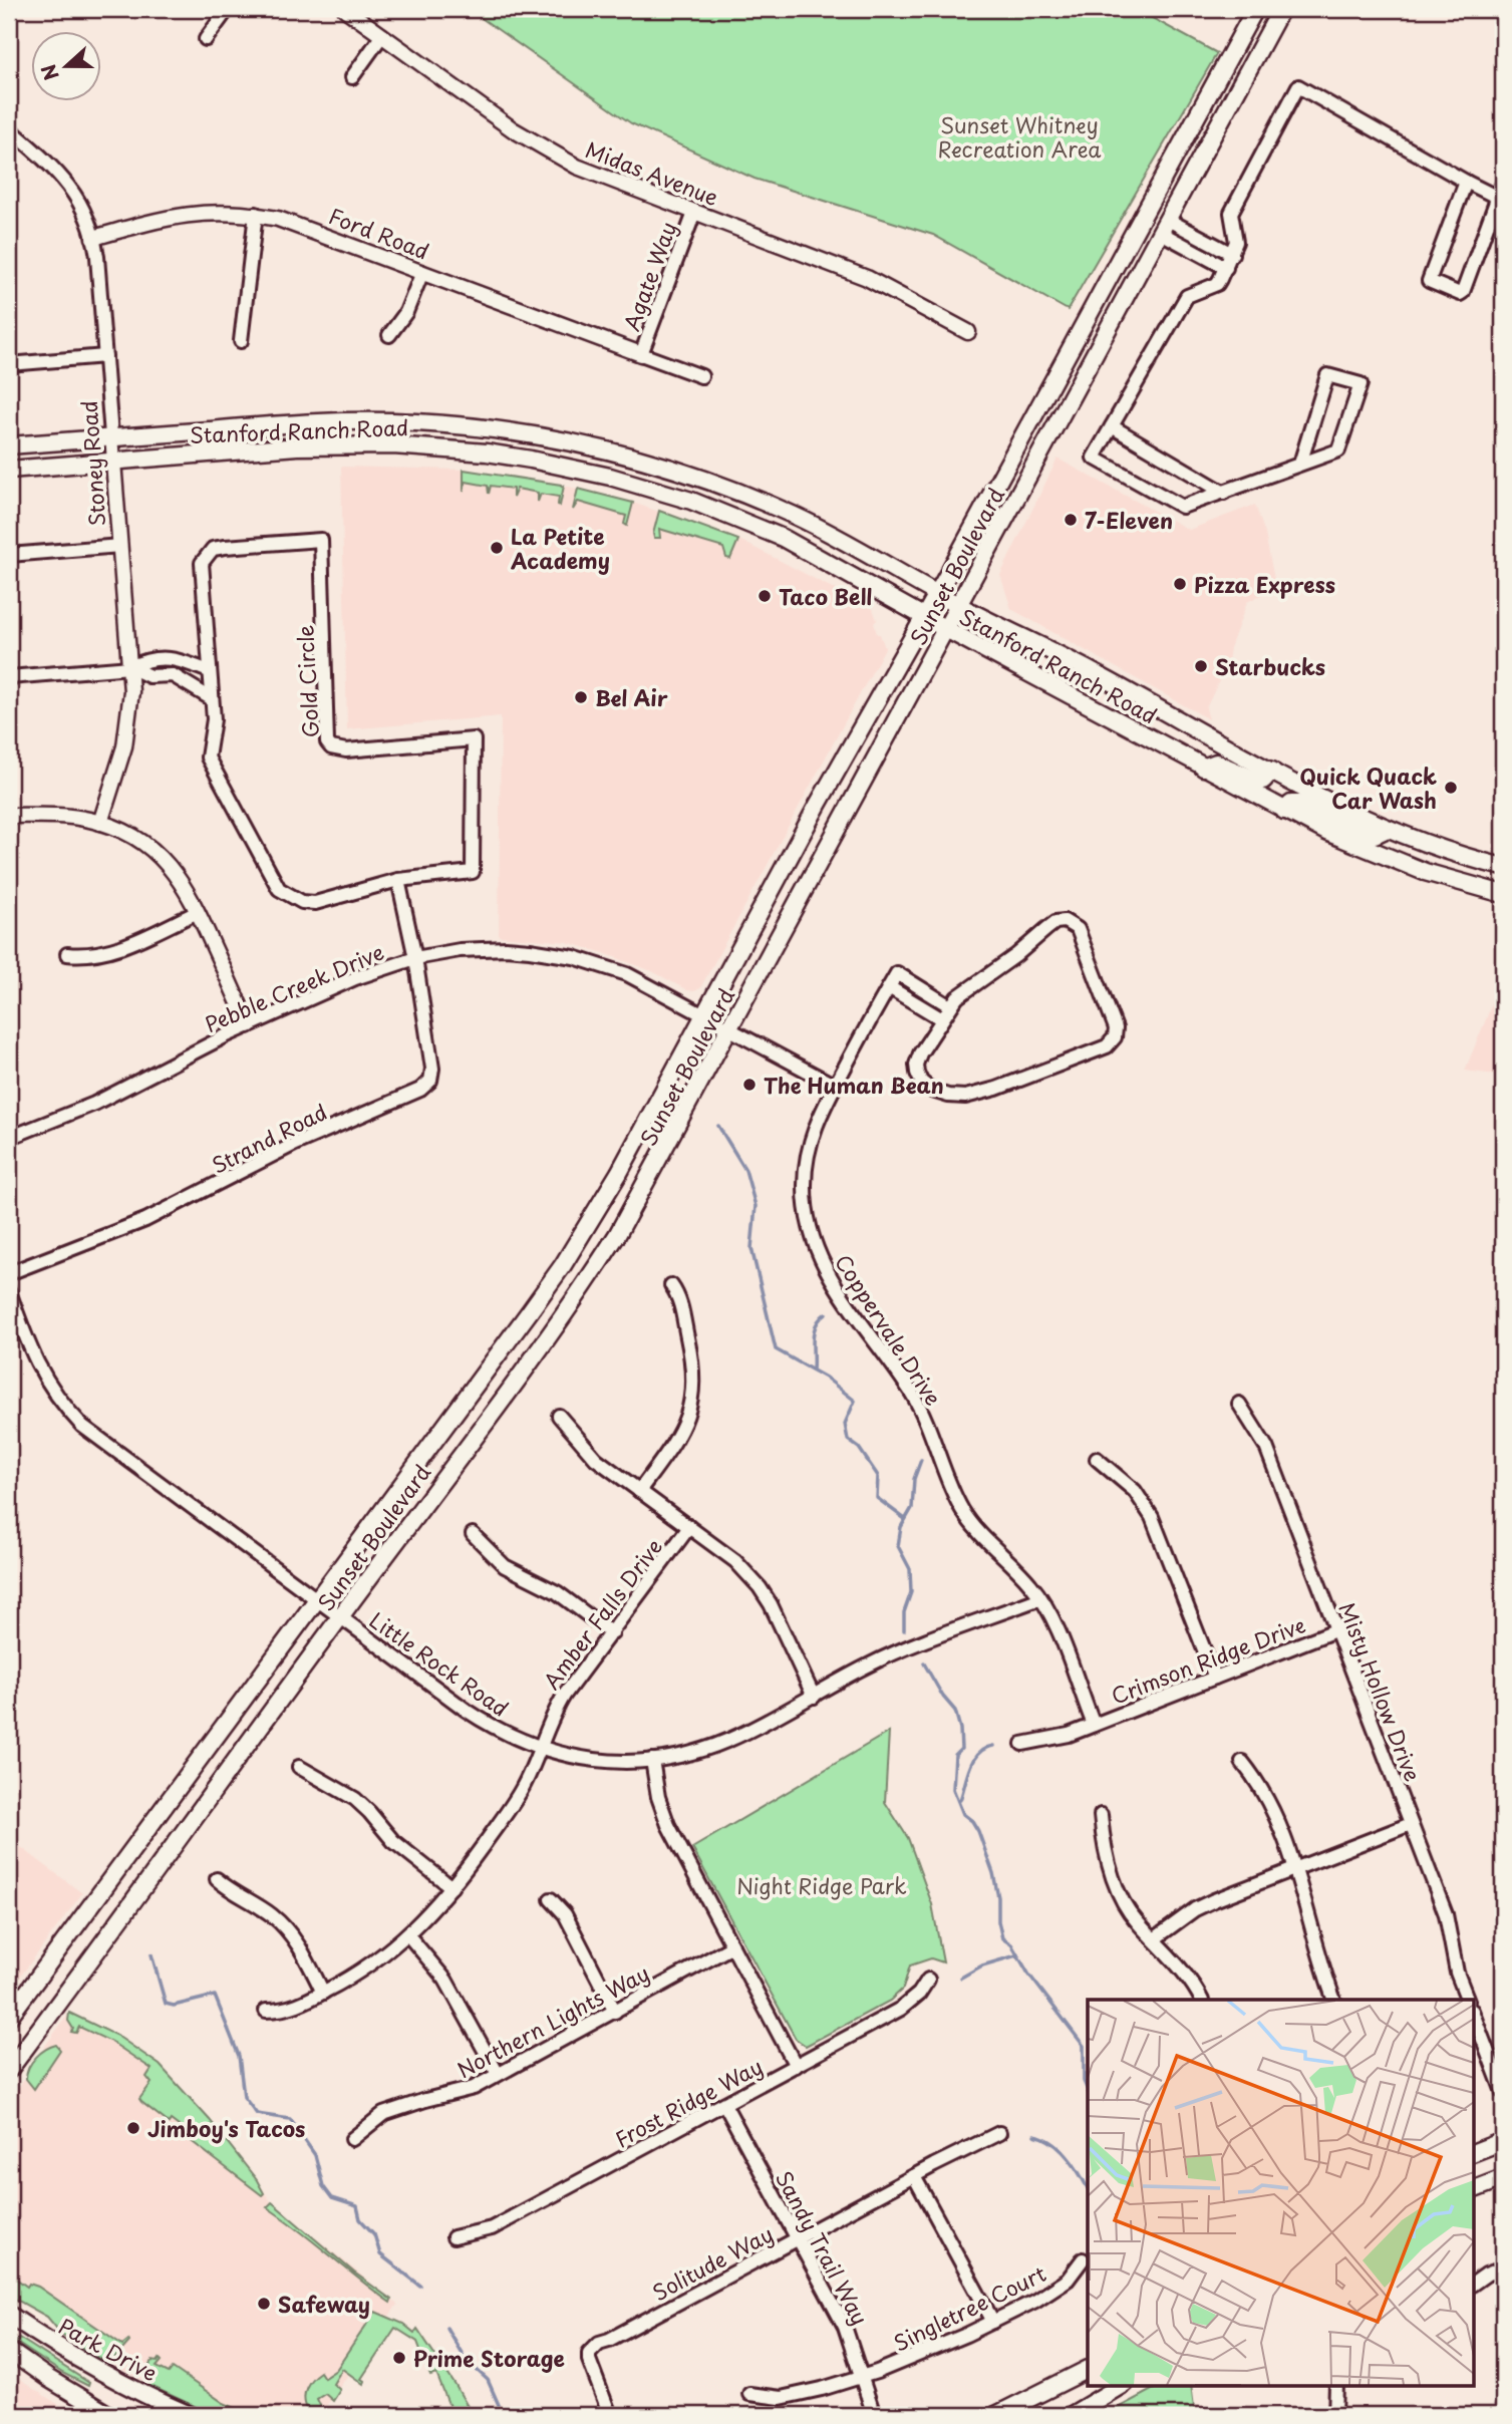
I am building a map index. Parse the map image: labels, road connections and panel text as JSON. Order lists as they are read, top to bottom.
{
  "streets": {
    "main road": ["Stanford Ranch Road", "Sunset Boulevard", "Park Drive"],
    "street": [
      "Midas Avenue",
      "Ford Road",
      "Agate Way",
      "Stoney Road",
      "Gold Circle",
      "Pebble Creek Drive",
      "Strand Road",
      "Coppervale Drive",
      "Amber Falls Drive",
      "Crimson Ridge Drive",
      "Little Rock Road",
      "Misty Hollow Drive",
      "Northern Lights Way",
      "Frost Ridge Way",
      "Sandy Trail Way",
      "Solitude Way",
      "Singletree Court"
    ]
  },
  "crossings": [
    ["Midas Avenue", "Agate Way"],
    ["Ford Road", "Agate Way"],
    ["Ford Road", "Stoney Road"],
    ["Stanford Ranch Road", "Stoney Road"],
    ["Stanford Ranch Road", "Sunset Boulevard"],
    ["Sunset Boulevard", "Pebble Creek Drive"],
    ["Sunset Boulevard", "Little Rock Road"],
    ["Pebble Creek Drive", "Strand Road"],
    ["Pebble Creek Drive", "Coppervale Drive"],
    ["Coppervale Drive", "Crimson Ridge Drive"],
    ["Coppervale Drive", "Little Rock Road"],
    ["Amber Falls Drive", "Little Rock Road"],
    ["Crimson Ridge Drive", "Misty Hollow Drive"],
    ["Frost Ridge Way", "Sandy Trail Way"],
    ["Sandy Trail Way", "Solitude Way"],
    ["Sandy Trail Way", "Singletree Court"]
  ],
  "parks": ["Sunset Whitney Recreation Area", "Night Ridge Park"],
  "places": [
    "7-Eleven",
    "La Petite Academy",
    "Pizza Express",
    "Taco Bell",
    "Starbucks",
    "Bel Air",
    "Quick Quack Car Wash",
    "The Human Bean",
    "Jimboy's Tacos",
    "Safeway",
    "Prime Storage"
  ],
  "north": "left"
}
